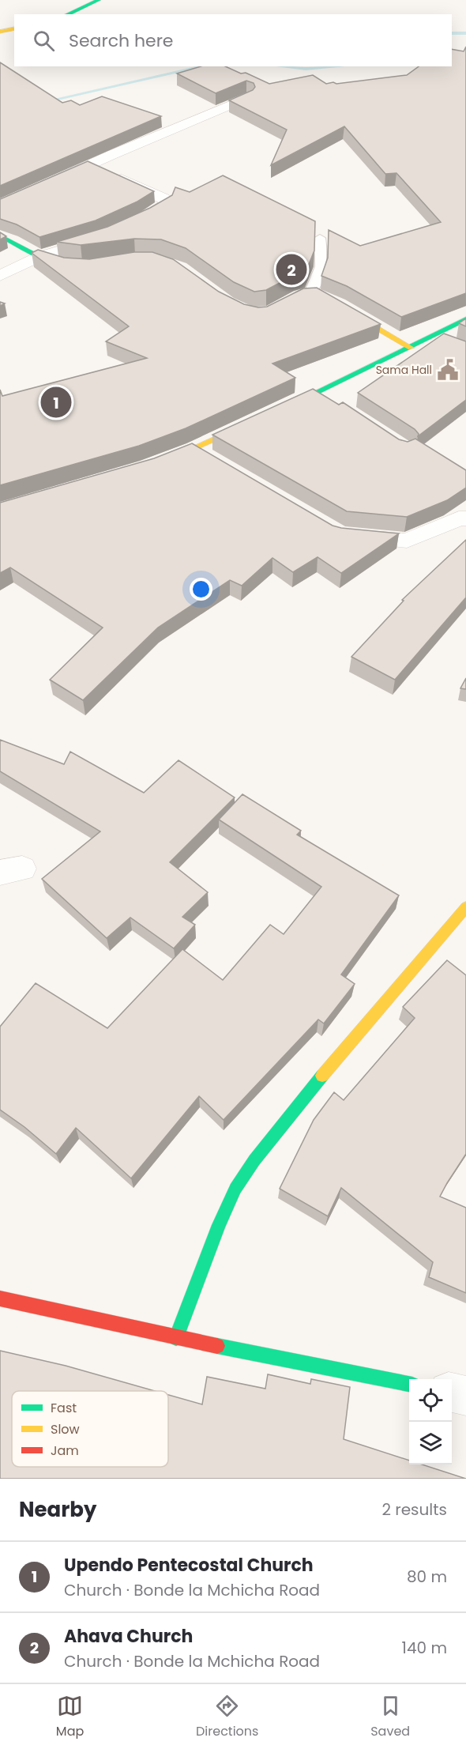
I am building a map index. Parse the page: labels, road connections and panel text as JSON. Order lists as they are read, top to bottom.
{
  "places": {
    "public building": ["Sama Hall"]
  },
  "legend": ["Fast", "Slow", "Jam"],
  "page": {
    "search": "Search here",
    "pins": ["2", "1"],
    "heading": ["Nearby", "2 results"],
    "list": [
      {
        "mark": "1",
        "name": "Upendo Pentecostal Church",
        "note": "Church · Bonde la Mchicha Road",
        "value": "80 m"
      },
      {
        "mark": "2",
        "name": "Ahava Church",
        "note": "Church · Bonde la Mchicha Road",
        "value": "140 m"
      }
    ],
    "nav": ["Map", "Directions", "Saved"]
  }
}
